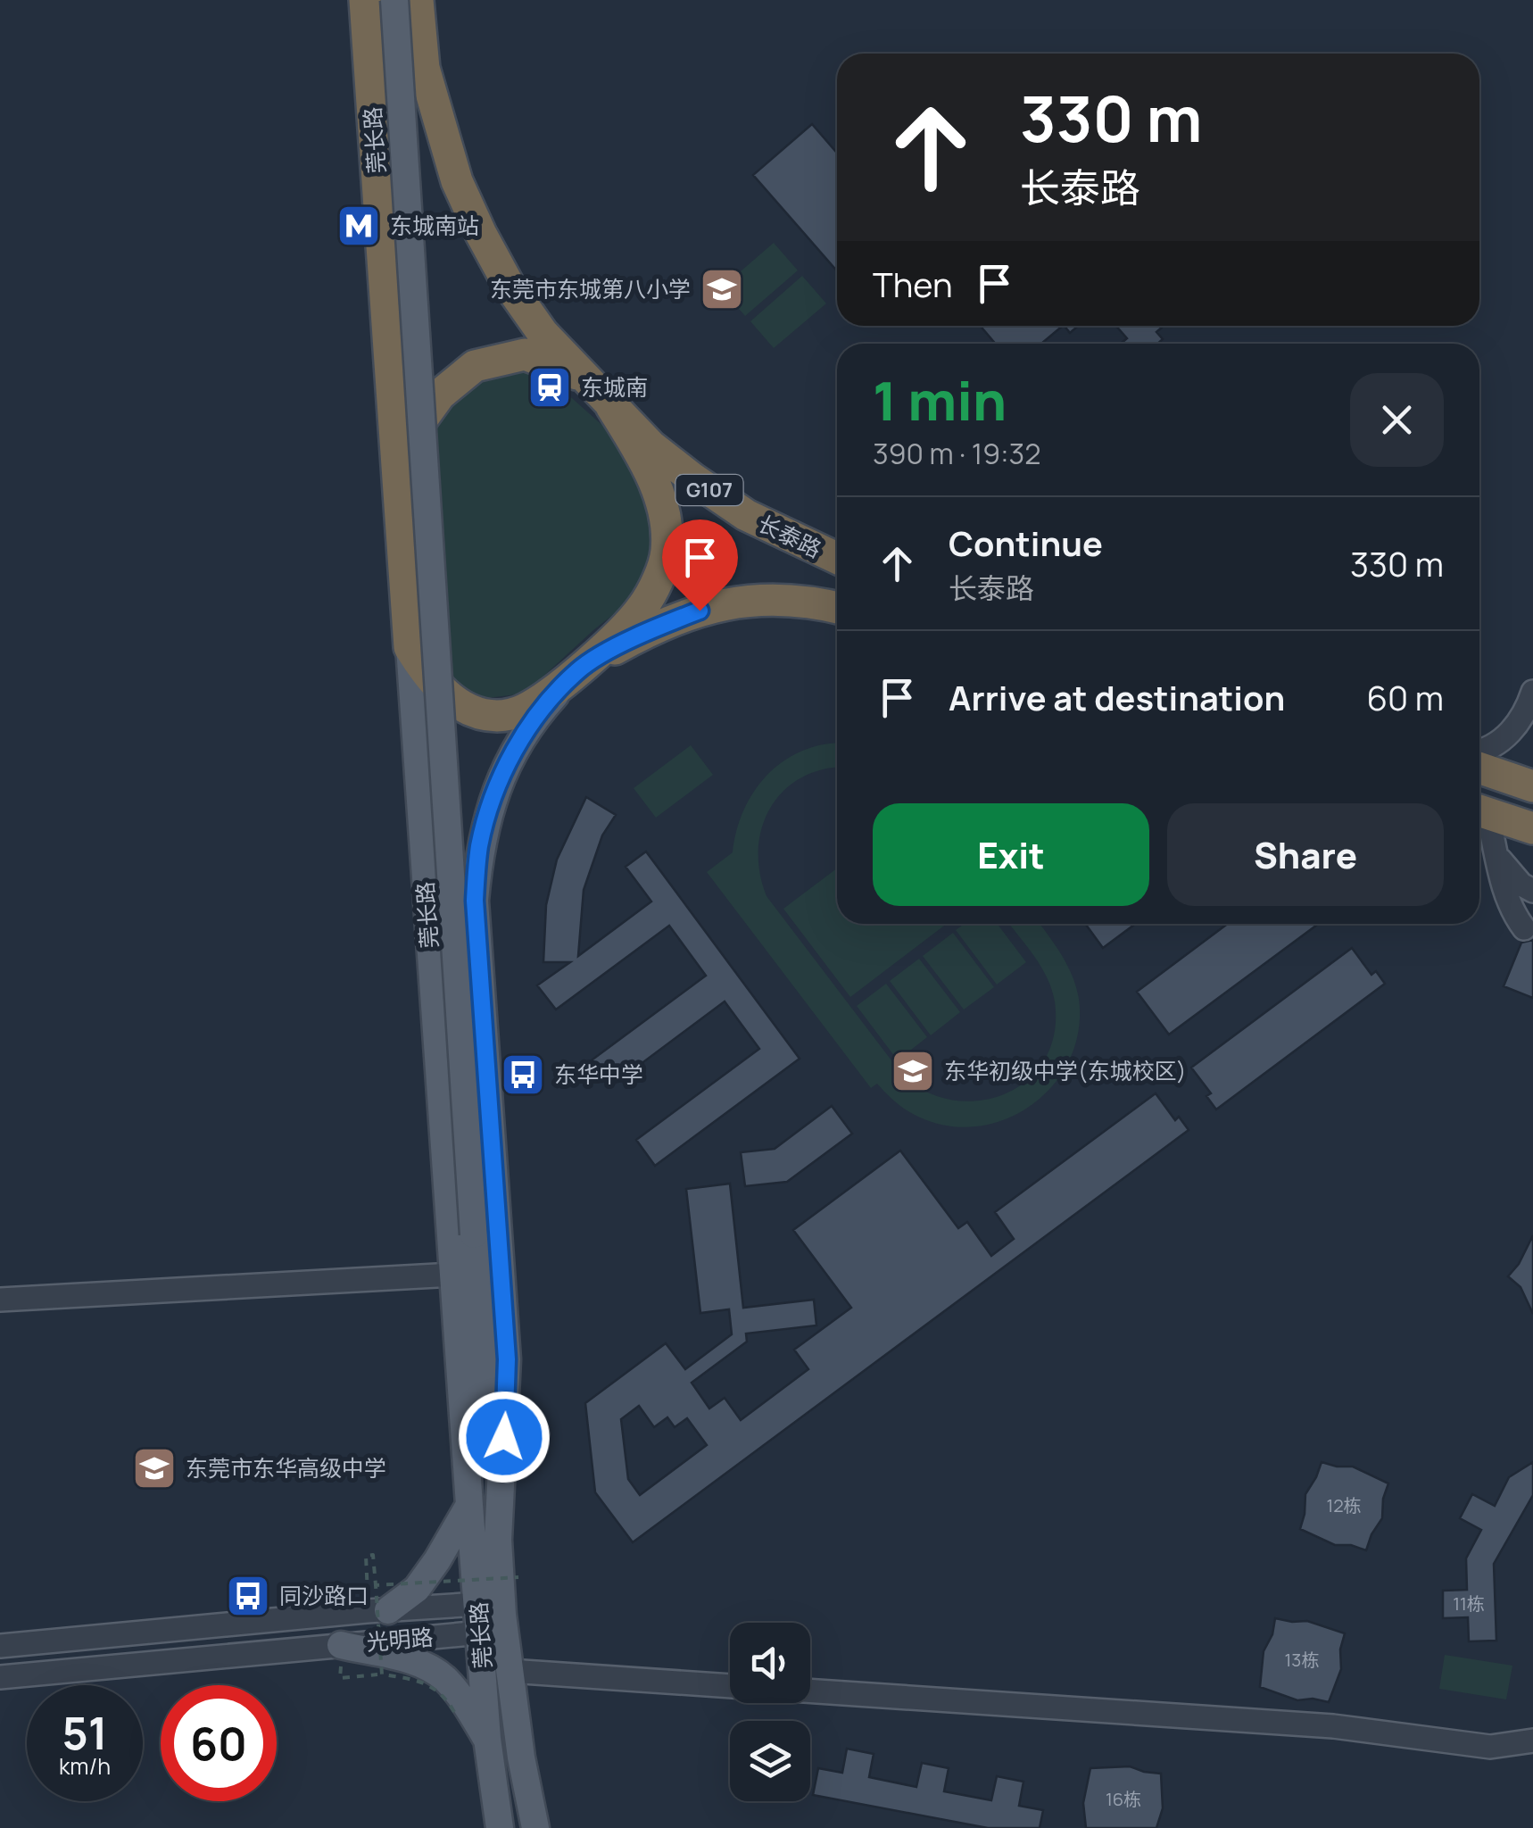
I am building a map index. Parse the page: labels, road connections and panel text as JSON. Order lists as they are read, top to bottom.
{
  "streets": {
    "highway": ["莞长路", "G107", "长泰路"],
    "street": ["光明路"]
  },
  "crossings": [
    ["莞长路", "G107"],
    ["莞长路", "长泰路"],
    ["莞长路", "光明路"],
    ["G107", "长泰路"]
  ],
  "places": {
    "metro station": ["东城南站"],
    "school or university": ["东莞市东城第八小学", "东华初级中学(东城校区)", "东莞市东华高级中学"],
    "station": ["东城南"],
    "bus stop": ["东华中学", "同沙路口"]
  },
  "house_numbers": [
    "12栋",
    "11栋",
    "13栋",
    "16栋"
  ],
  "page": {
    "turn": ["330 m", "长泰路"],
    "then": "Then",
    "heading": ["1 min", "390 m · 19:32"],
    "list": [
      {
        "name": "Continue",
        "note": "长泰路",
        "value": "330 m"
      },
      {
        "name": "Arrive at destination",
        "value": "60 m"
      }
    ],
    "buttons": ["Exit", "Share"],
    "speed": "51 km/h",
    "limit": "60"
  }
}
